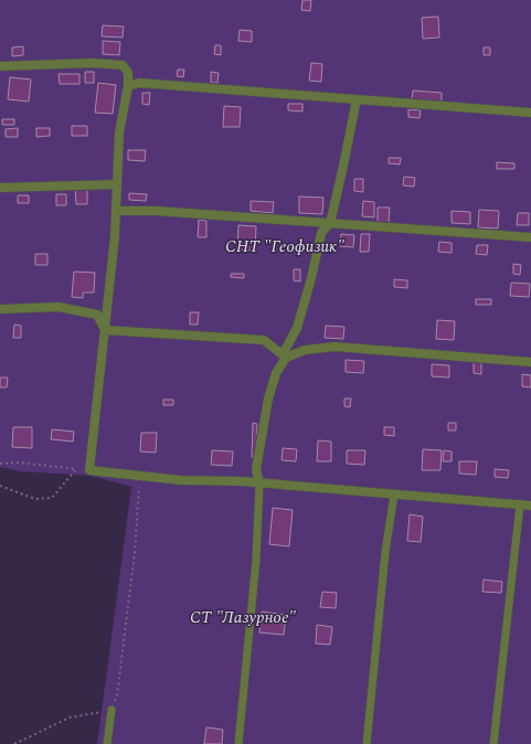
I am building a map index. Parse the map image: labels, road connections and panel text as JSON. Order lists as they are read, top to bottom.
{
  "parks": ["СНТ \"Геофизик\"", "СТ \"Лазурное\""]
}
